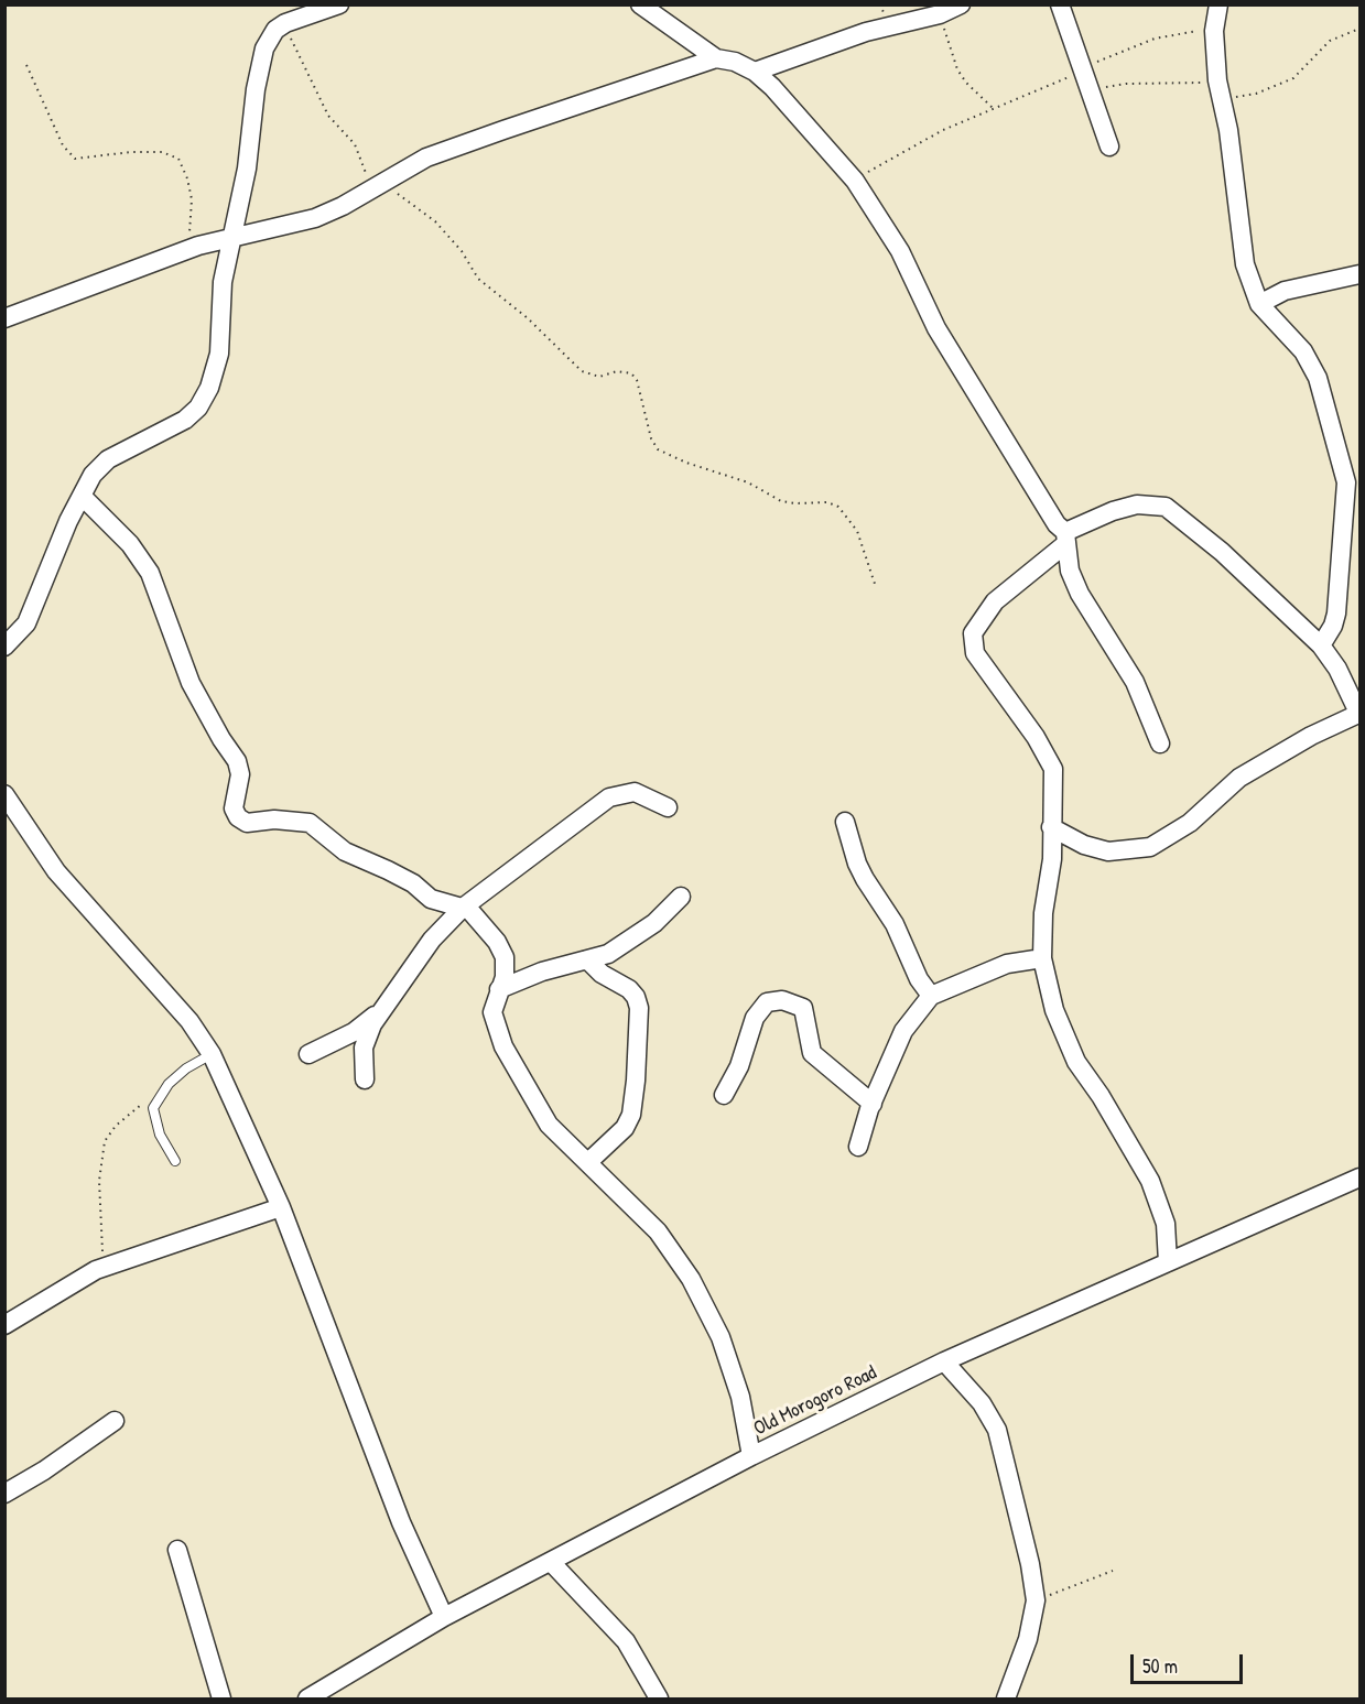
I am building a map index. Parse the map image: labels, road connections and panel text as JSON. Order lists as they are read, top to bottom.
{
  "streets": {
    "street": ["Old Morogoro Road"]
  },
  "scale_bar": "50 m"
}
